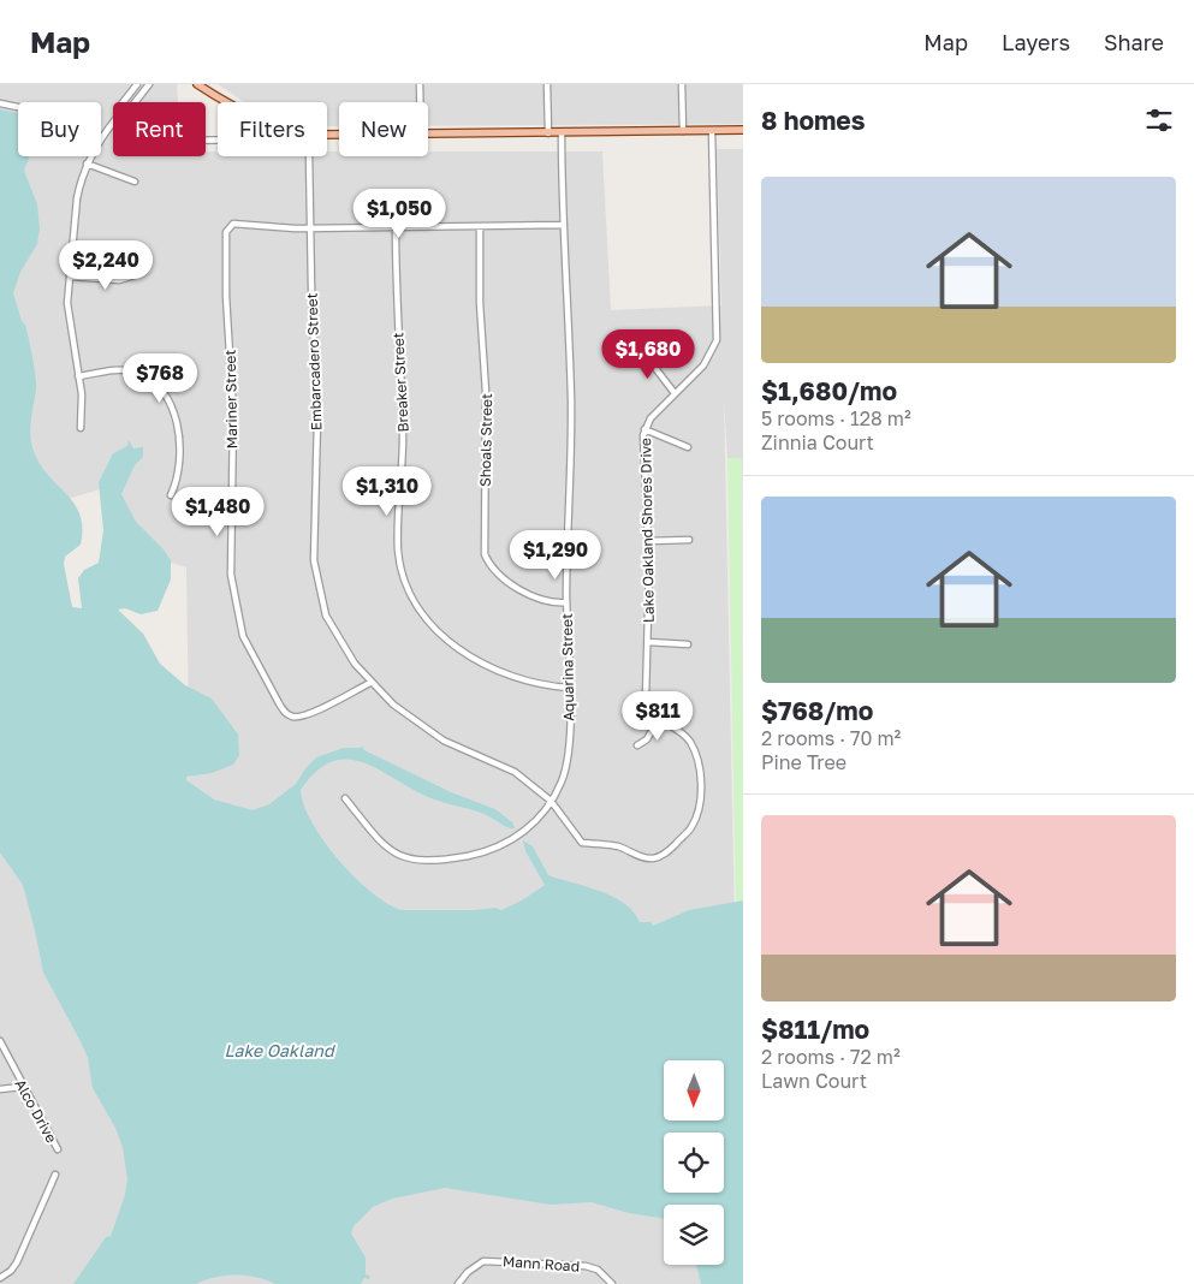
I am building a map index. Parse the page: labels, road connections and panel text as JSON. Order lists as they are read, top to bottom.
{
  "streets": {
    "street": [
      "Embarcadero Street",
      "Breaker Street",
      "Mariner Street",
      "Shoals Street",
      "Lake Oakland Shores Drive",
      "Aquarina Street",
      "Alco Drive",
      "Mann Road"
    ]
  },
  "crossings": [
    ["Embarcadero Street", "Mariner Street"],
    ["Embarcadero Street", "Aquarina Street"],
    ["Breaker Street", "Aquarina Street"],
    ["Shoals Street", "Aquarina Street"]
  ],
  "water": ["Lake Oakland"],
  "north": "bottom",
  "page": {
    "header": "Map",
    "nav": ["Map", "Layers", "Share"],
    "heading": "8 homes",
    "chip": [
      "Buy",
      "Rent",
      "Filters",
      "New"
    ],
    "list": [
      {
        "name": "$1,680/mo",
        "note": "5 rooms · 128 m² · Zinnia Court"
      },
      {
        "name": "$768/mo",
        "note": "2 rooms · 70 m² · Pine Tree"
      },
      {
        "name": "$811/mo",
        "note": "2 rooms · 72 m² · Lawn Court"
      }
    ],
    "price": [
      "$1,050",
      "$2,240",
      "$1,680",
      "$768",
      "$1,310",
      "$1,480",
      "$1,290",
      "$811"
    ]
  }
}
